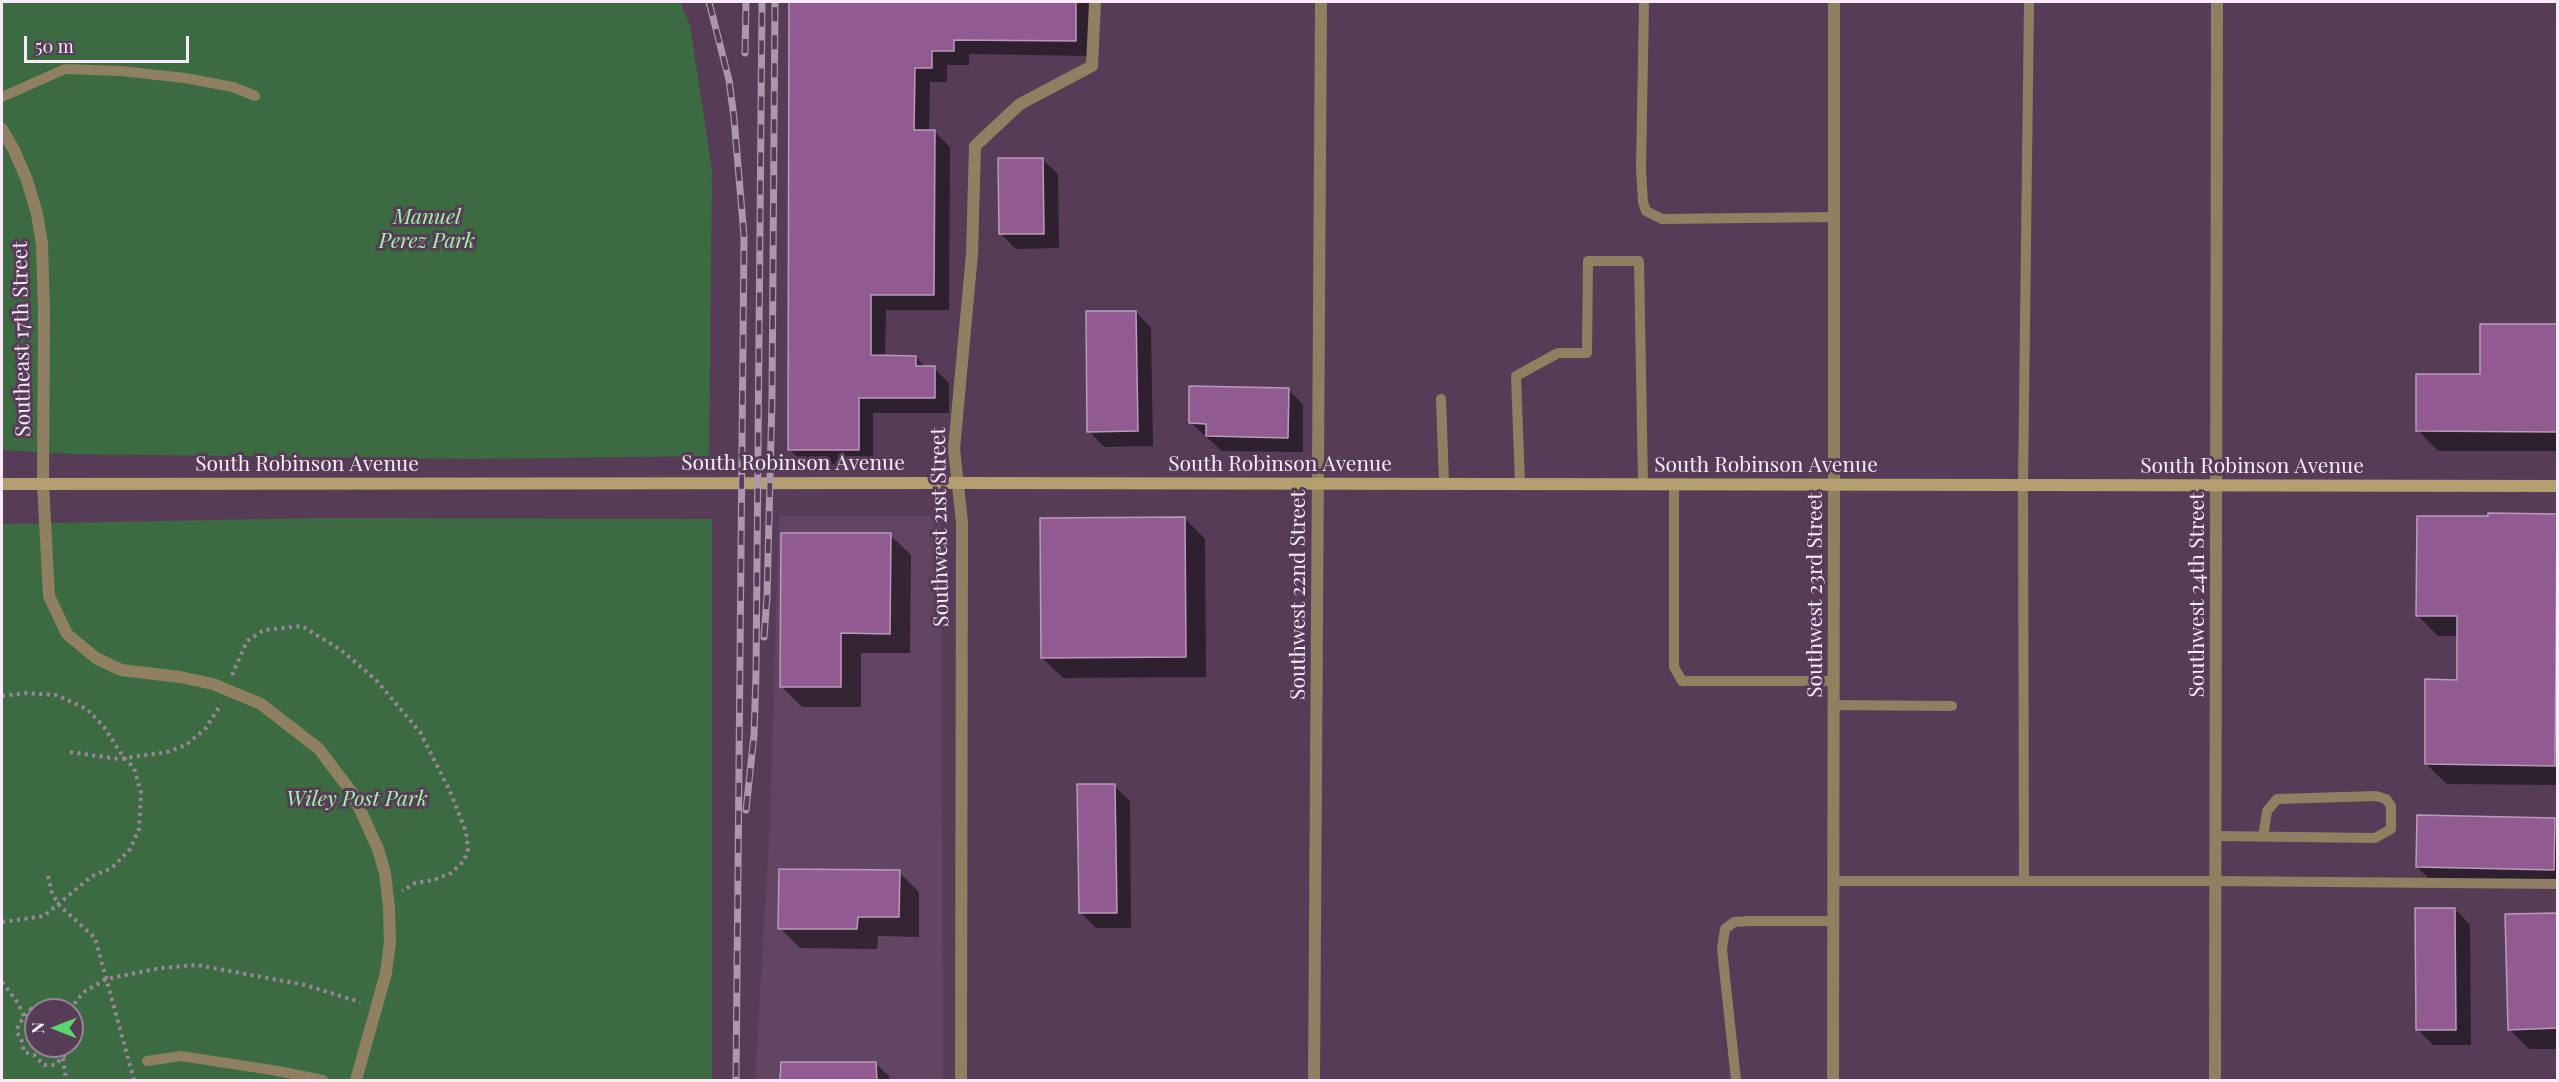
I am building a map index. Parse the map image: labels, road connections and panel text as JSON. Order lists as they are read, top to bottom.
{
  "streets": {
    "main road": ["South Robinson Avenue"],
    "street": [
      "Southeast 17th Street",
      "Southwest 21st Street",
      "Southwest 22nd Street",
      "Southwest 23rd Street",
      "Southwest 24th Street"
    ]
  },
  "crossings": [
    ["Southeast 17th Street", "South Robinson Avenue"],
    ["South Robinson Avenue", "Southwest 21st Street"],
    ["South Robinson Avenue", "Southwest 22nd Street"],
    ["South Robinson Avenue", "Southwest 23rd Street"],
    ["South Robinson Avenue", "Southwest 24th Street"]
  ],
  "parks": ["Manuel Perez Park", "Wiley Post Park"],
  "scale_bar": "50 m",
  "north": "left"
}
